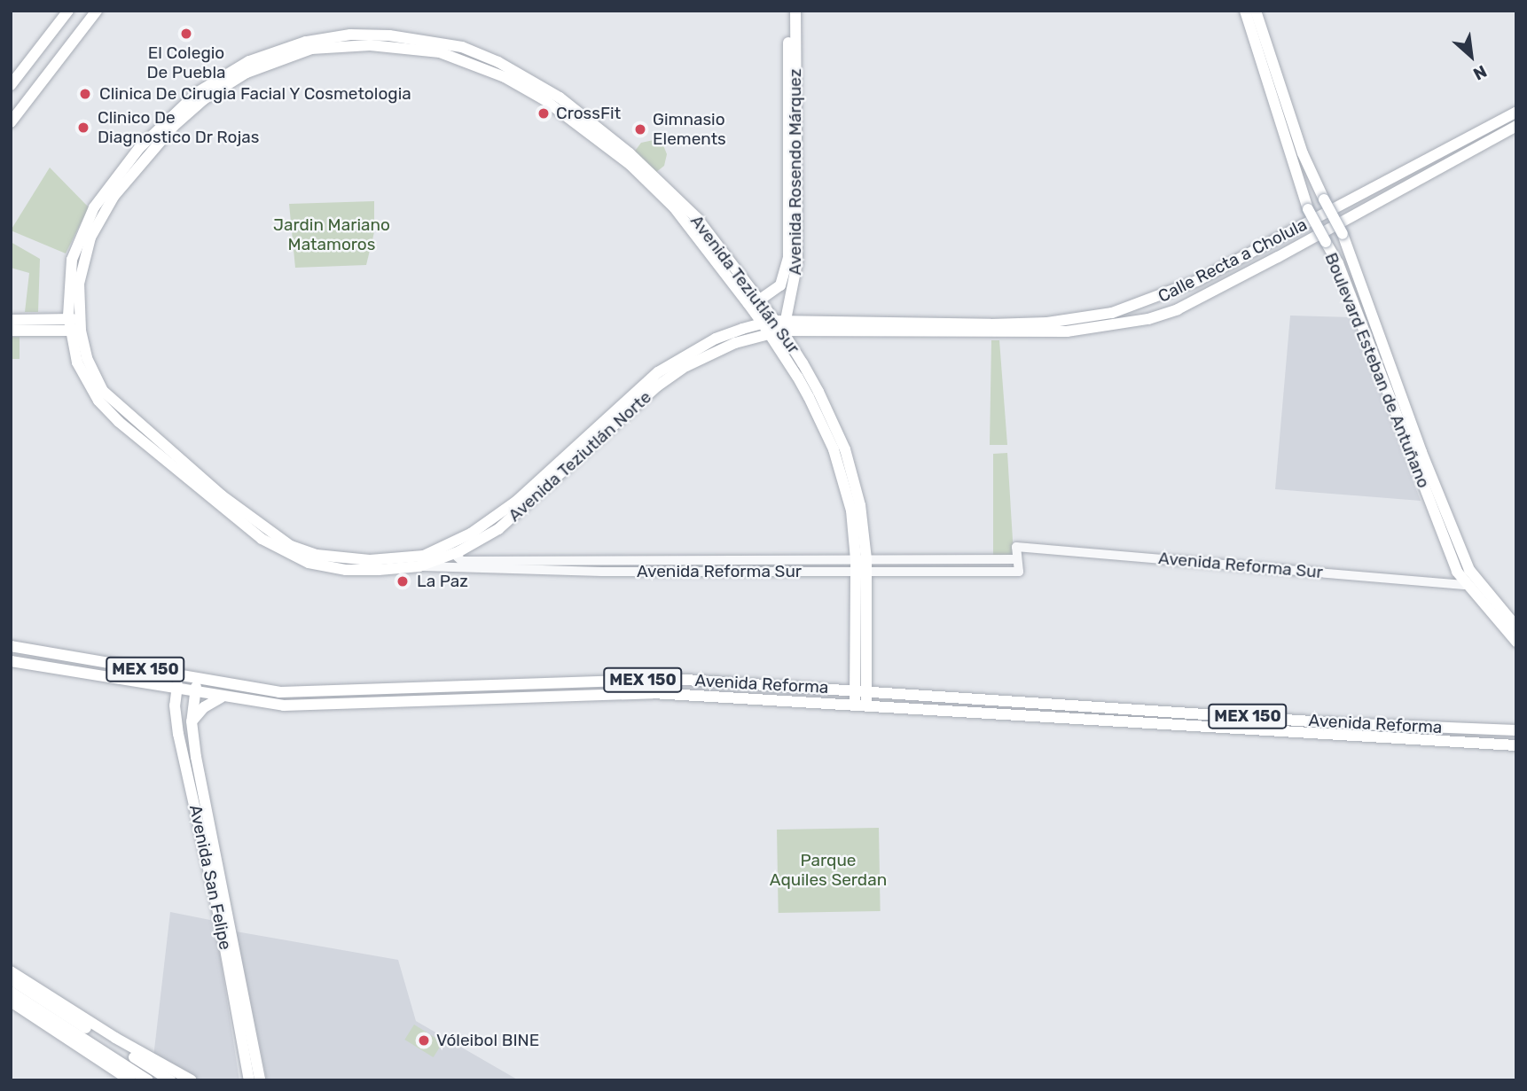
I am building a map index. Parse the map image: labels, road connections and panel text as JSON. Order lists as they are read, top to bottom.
{
  "streets": {
    "main road": [
      "Avenida Rosendo Márquez",
      "Calle Recta a Cholula",
      "Avenida Teziutlán Sur",
      "Boulevard Esteban de Antuñano",
      "Avenida Teziutlán Norte",
      "MEX 150",
      "Avenida Reforma",
      "Avenida San Felipe"
    ],
    "street": ["Avenida Reforma Sur"]
  },
  "crossings": [
    ["Avenida Rosendo Márquez", "Calle Recta a Cholula"],
    ["Avenida Rosendo Márquez", "Avenida Teziutlán Sur"],
    ["Avenida Rosendo Márquez", "Avenida Teziutlán Norte"],
    ["Calle Recta a Cholula", "Avenida Teziutlán Sur"],
    ["Calle Recta a Cholula", "Avenida Teziutlán Norte"],
    ["Avenida Teziutlán Sur", "Avenida Teziutlán Norte"],
    ["Avenida Teziutlán Sur", "Avenida Reforma Sur"],
    ["Avenida Teziutlán Sur", "Avenida Reforma"],
    ["Boulevard Esteban de Antuñano", "Avenida Reforma Sur"],
    ["Avenida Teziutlán Norte", "Avenida Reforma Sur"],
    ["Avenida Reforma", "Avenida San Felipe"]
  ],
  "parks": ["Jardin Mariano Matamoros", "Parque Aquiles Serdan"],
  "places": [
    "El Colegio De Puebla",
    "Clinica De Cirugia Facial Y Cosmetologia",
    "CrossFit",
    "Clinico De Diagnostico Dr Rojas",
    "Gimnasio Elements",
    "La Paz",
    "Vóleibol BINE"
  ],
  "north": "bottom right"
}
